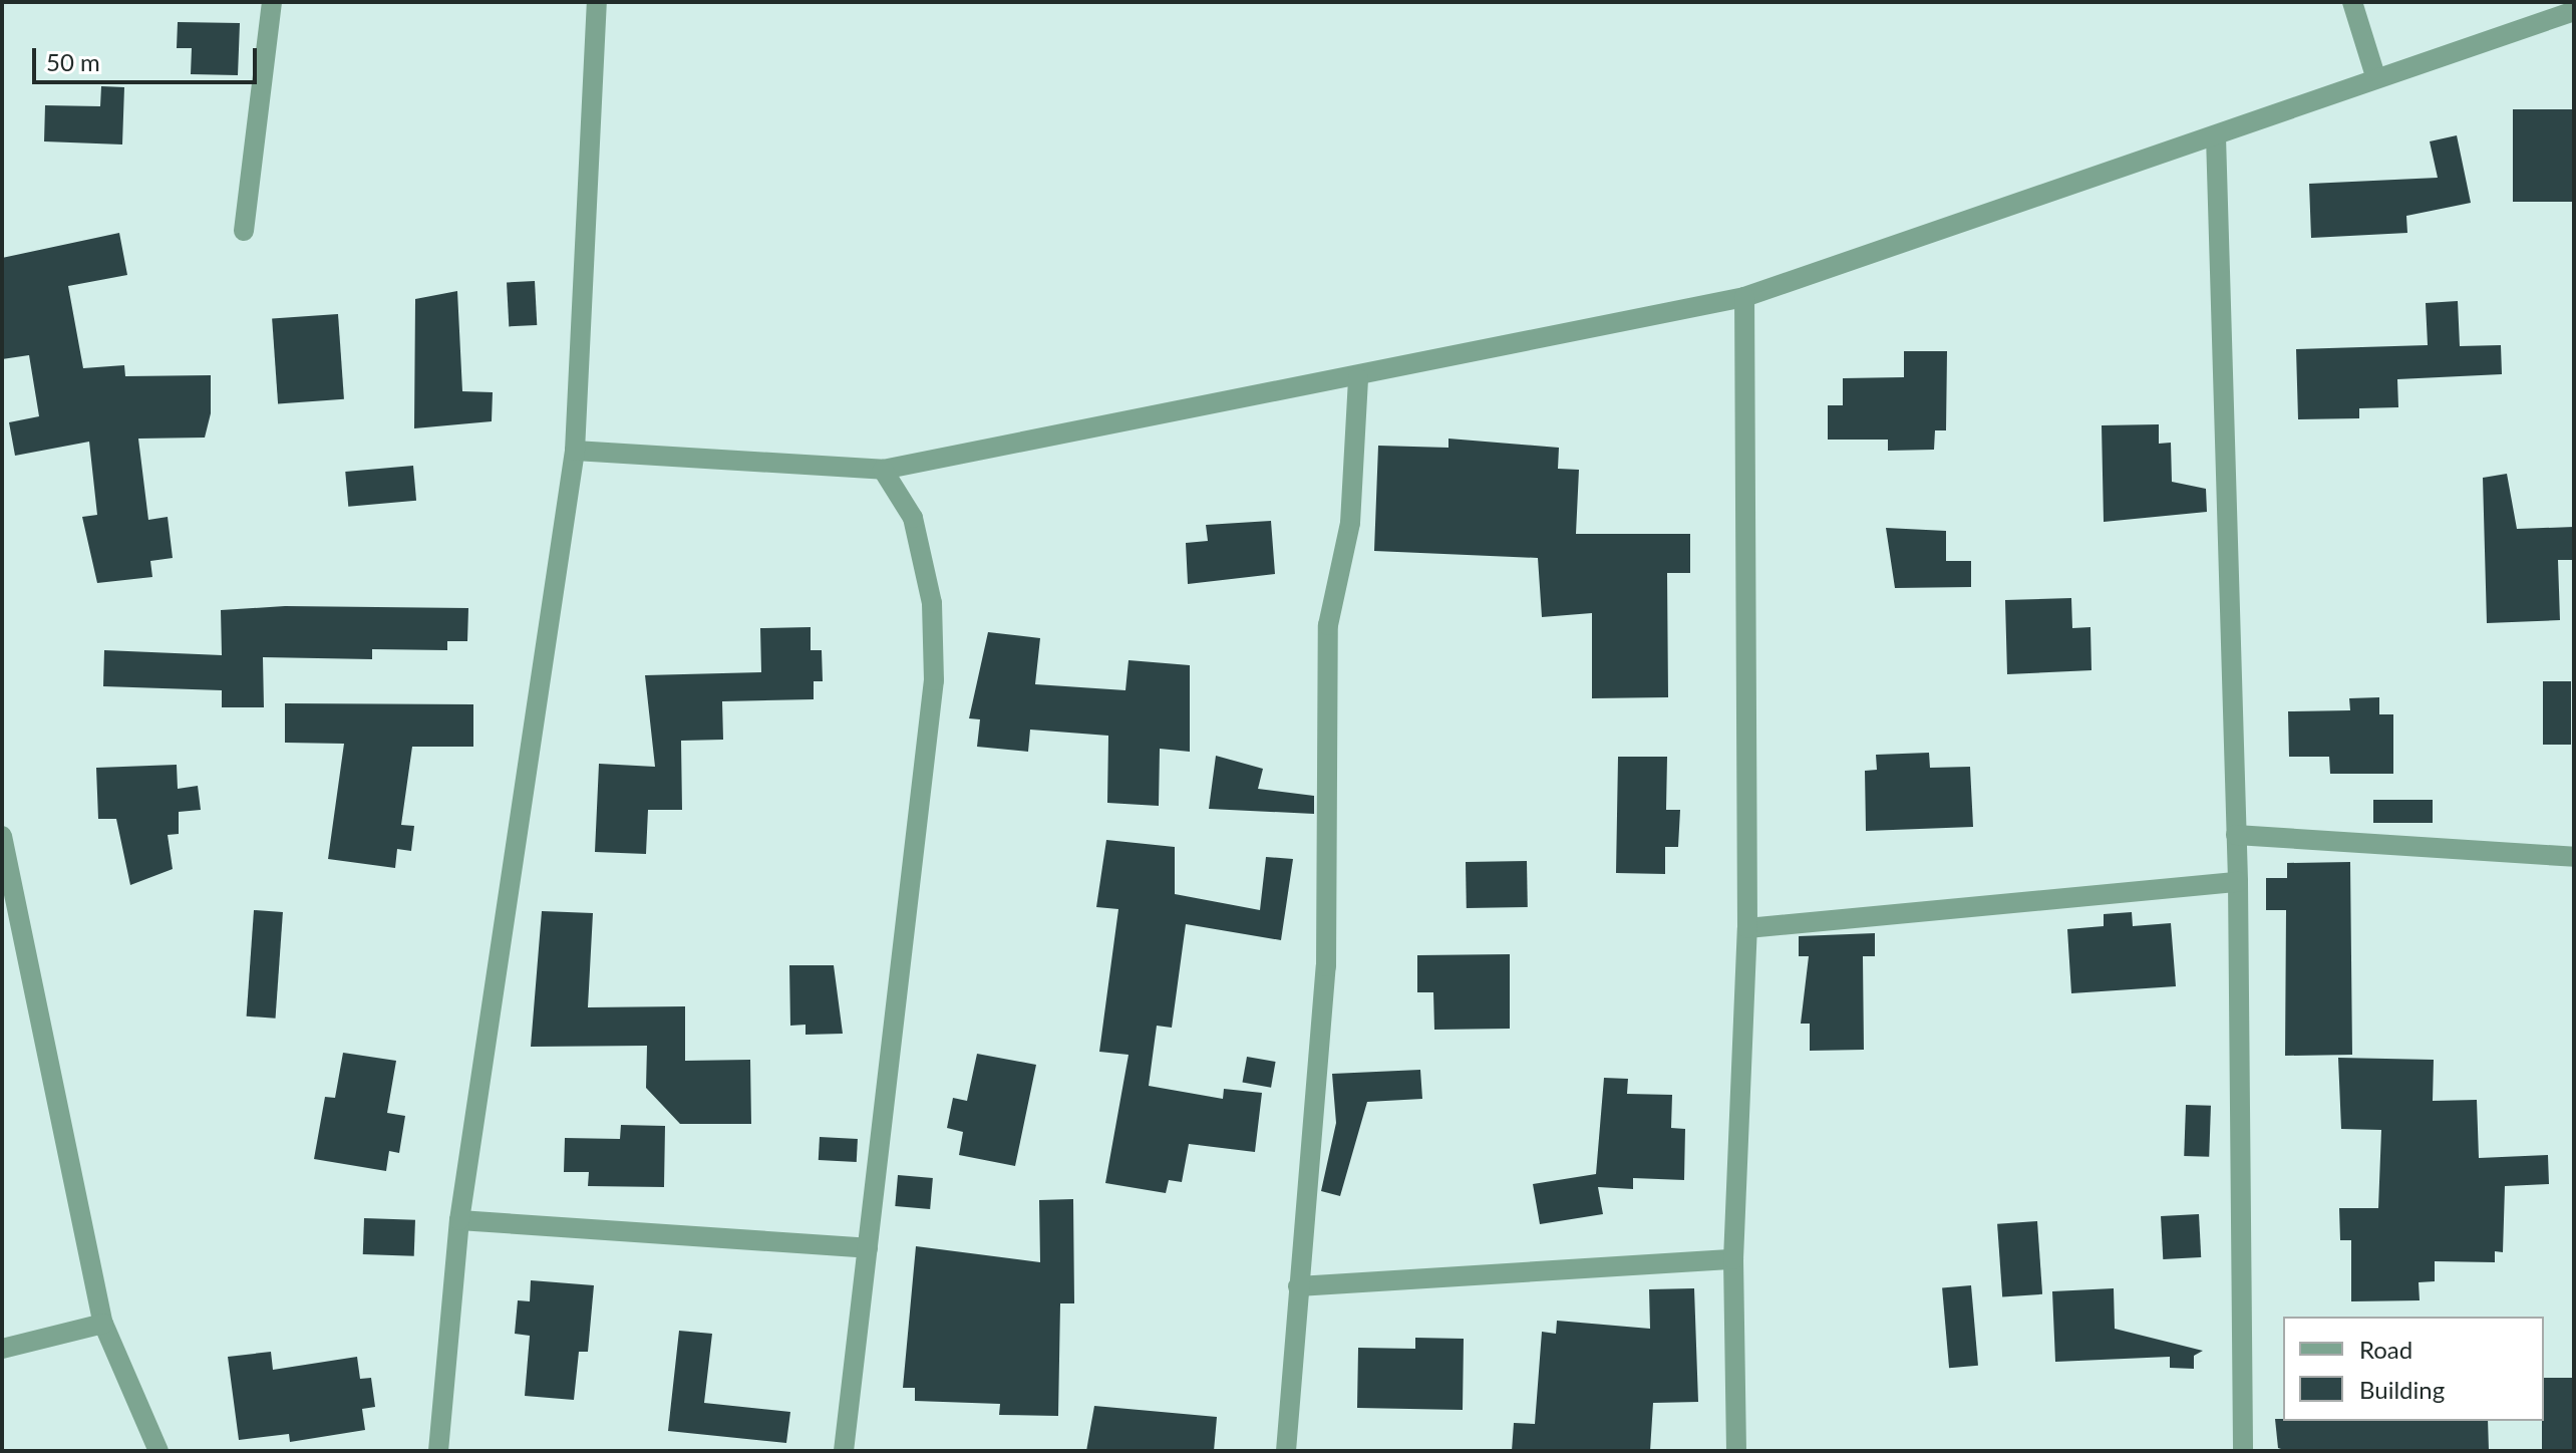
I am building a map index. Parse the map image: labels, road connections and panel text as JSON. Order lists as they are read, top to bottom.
{
  "legend": ["Road", "Building"],
  "scale_bar": "50 m"
}
